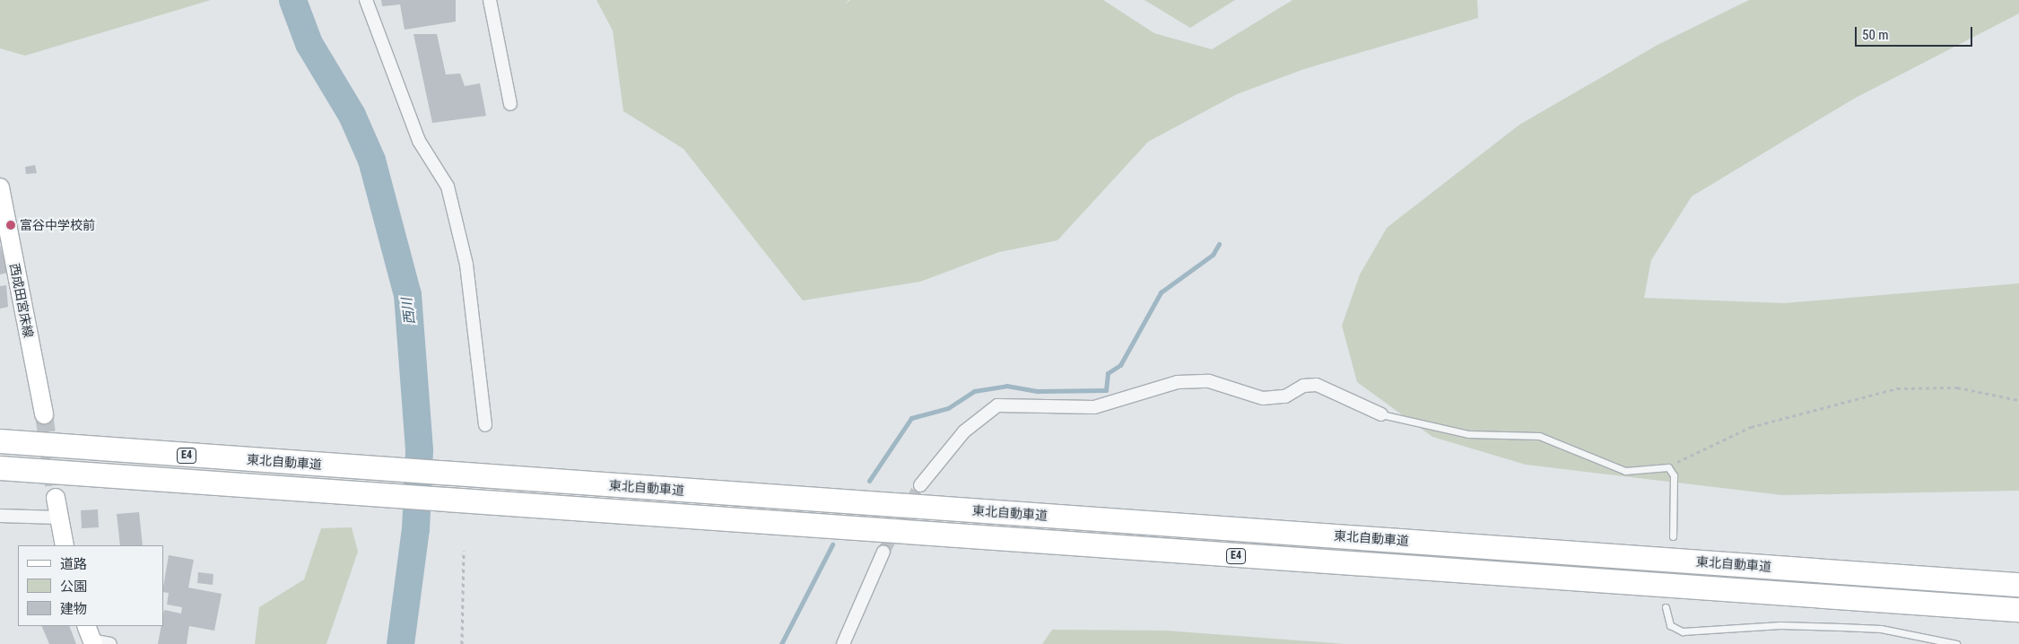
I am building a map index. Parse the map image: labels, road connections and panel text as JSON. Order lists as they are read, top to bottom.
{
  "streets": {
    "highway": ["E4", "東北自動車道"],
    "main road": ["西成田宮床線"]
  },
  "water": ["西川"],
  "places": ["富谷中学校前"],
  "legend": ["道路", "公園", "建物"],
  "scale_bar": "50 m"
}
